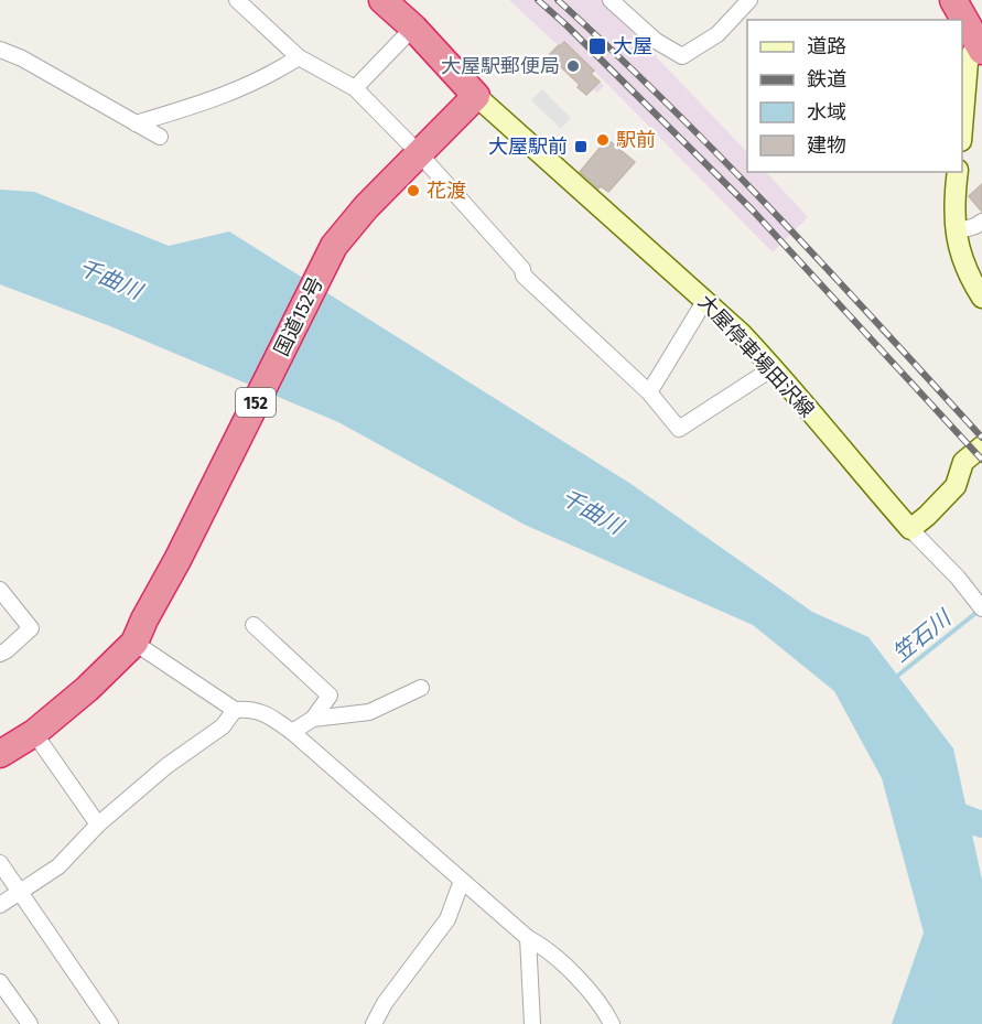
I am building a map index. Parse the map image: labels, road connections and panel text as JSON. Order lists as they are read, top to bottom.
{
  "streets": {
    "highway": ["国道152号", "152"],
    "main road": ["大屋停車場田沢線"]
  },
  "crossings": [
    ["国道152号", "大屋停車場田沢線"]
  ],
  "water": ["千曲川", "笠石川"],
  "places": {
    "transit": ["大屋", "大屋駅前"],
    "other": ["大屋駅郵便局", "駅前", "花渡"]
  },
  "legend": [
    "道路",
    "鉄道",
    "水域",
    "建物"
  ]
}
